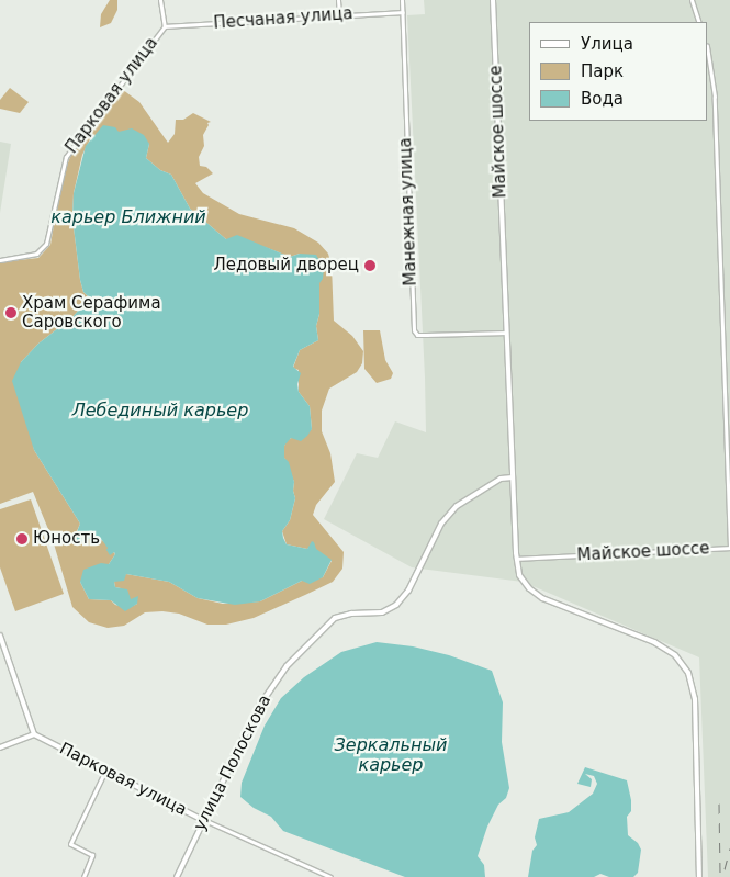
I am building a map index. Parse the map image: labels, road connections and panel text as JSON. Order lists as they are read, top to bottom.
{
  "streets": {
    "street": [
      "Песчаная улица",
      "Парковая улица",
      "Майское шоссе",
      "Манежная улица",
      "улица Полоскова"
    ]
  },
  "crossings": [
    ["Песчаная улица", "Парковая улица"],
    ["Песчаная улица", "Манежная улица"],
    ["Парковая улица", "улица Полоскова"],
    ["Майское шоссе", "Манежная улица"],
    ["Майское шоссе", "улица Полоскова"]
  ],
  "water": ["карьер Ближний", "Лебединый карьер", "Зеркальный карьер"],
  "places": ["Ледовый дворец", "Храм Серафима Саровского", "Юность"],
  "legend": ["Улица", "Парк", "Вода"]
}
